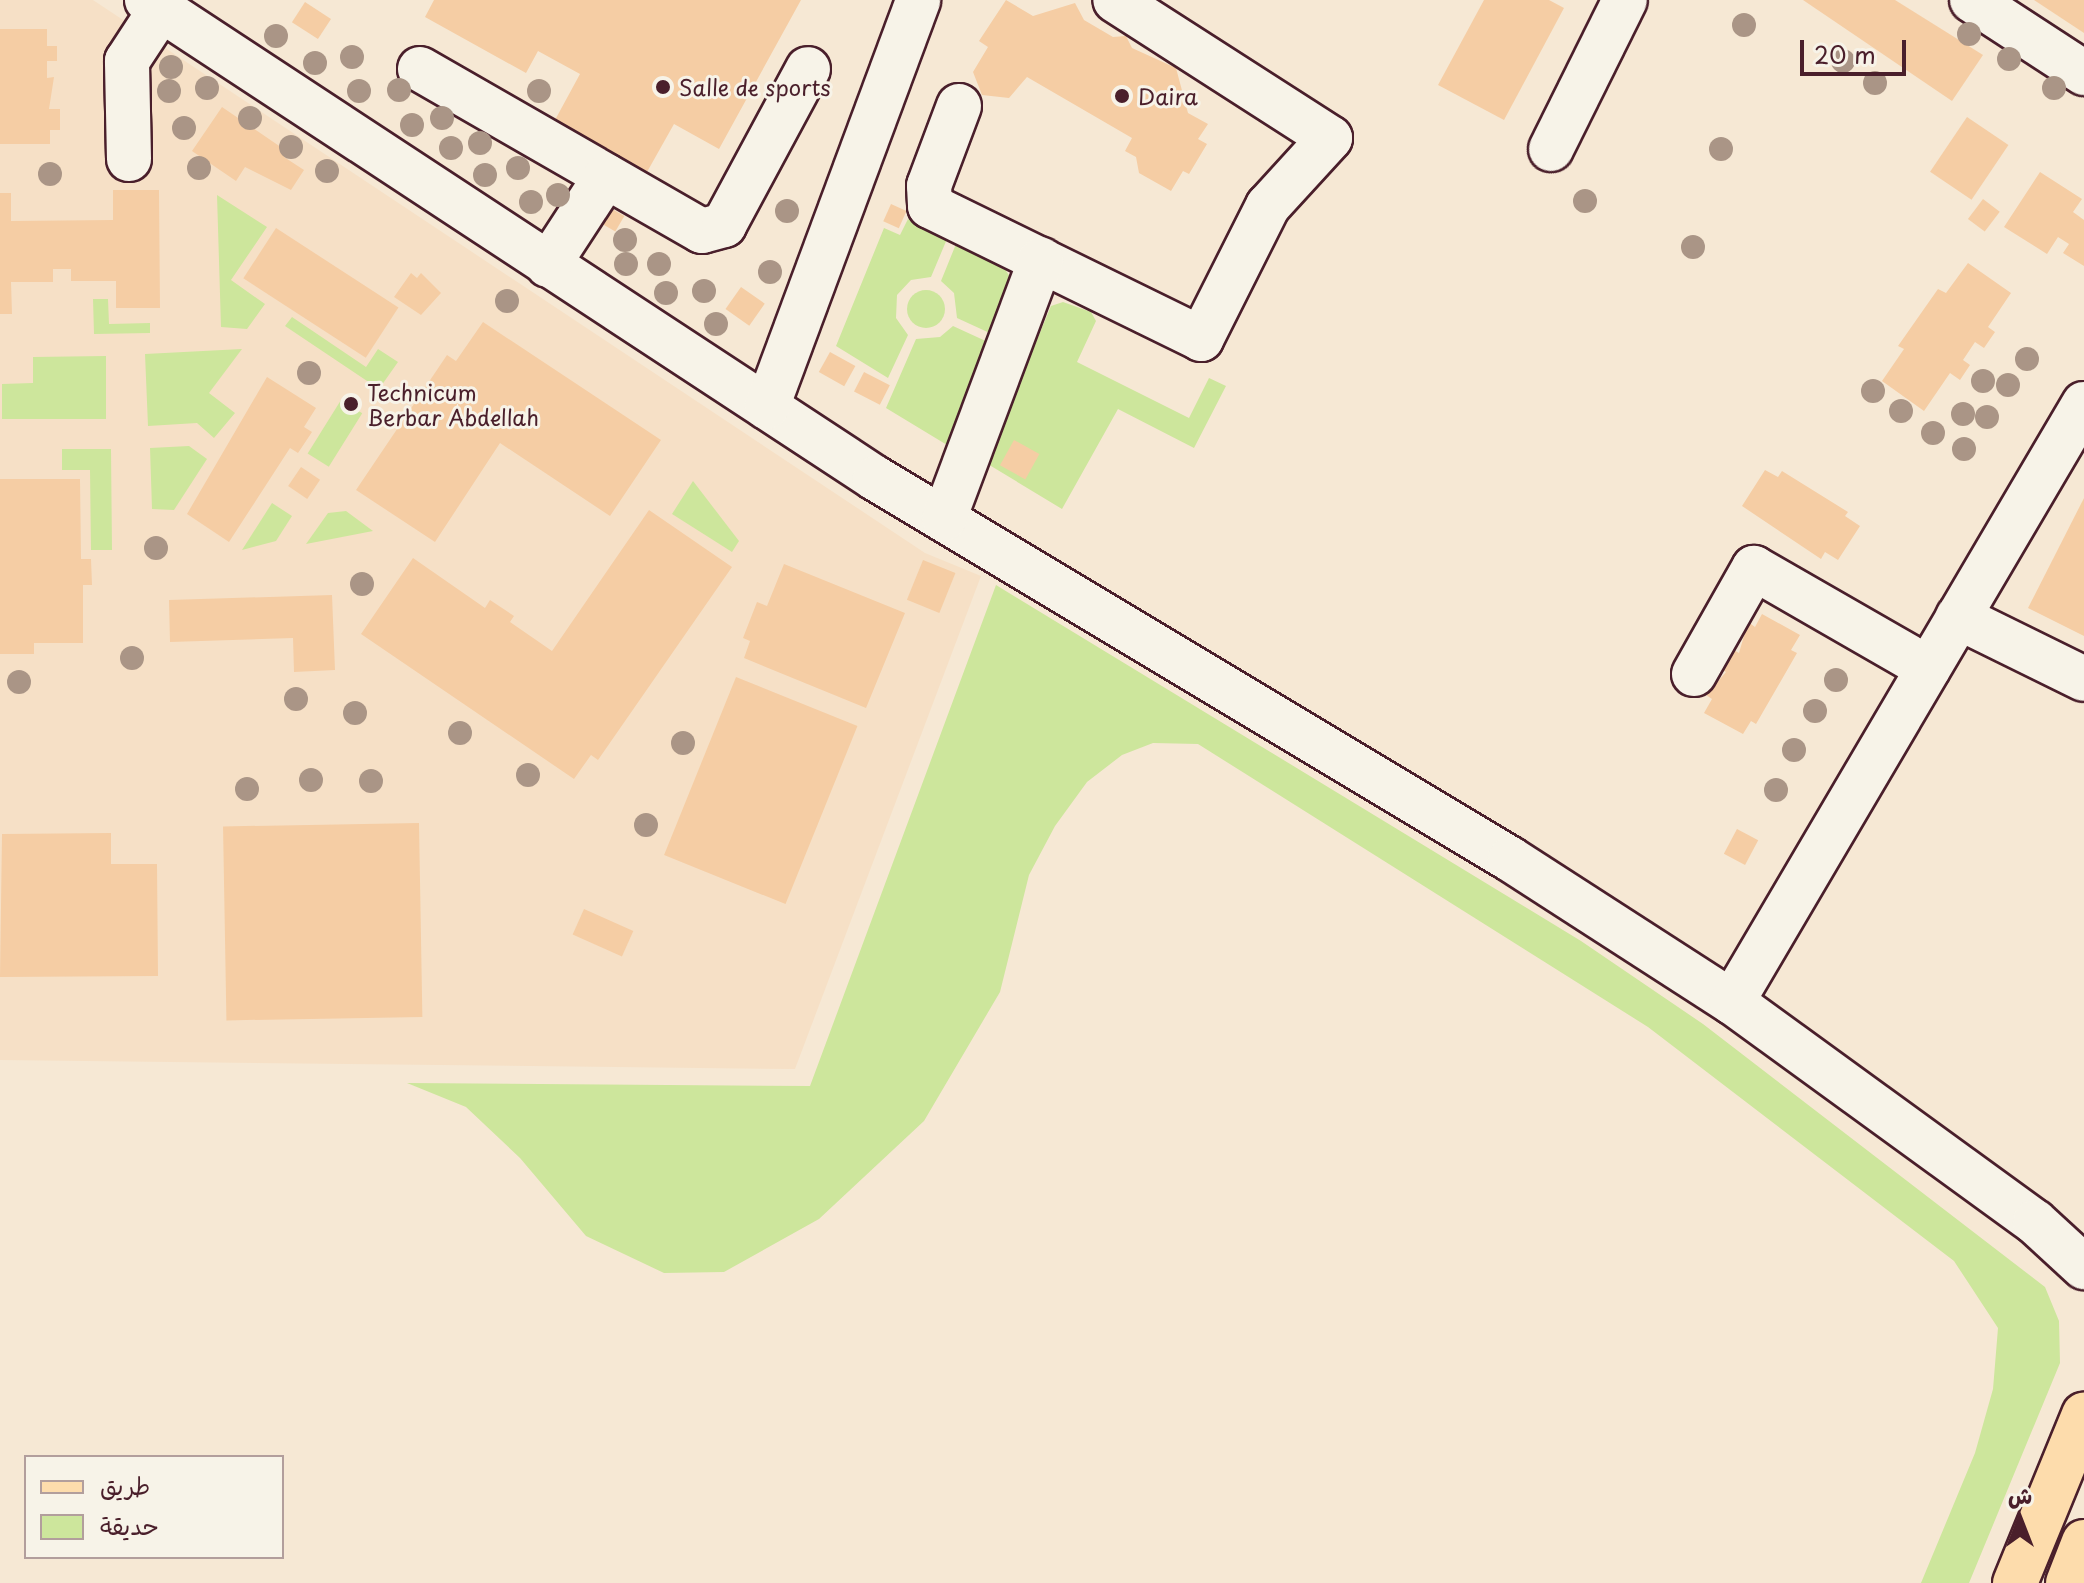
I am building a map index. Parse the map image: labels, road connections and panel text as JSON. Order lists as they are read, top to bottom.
{
  "places": ["Salle de sports", "Daira", "Technicum Berbar Abdellah"],
  "legend": ["طريق", "حديقة"],
  "scale_bar": "20 m",
  "north": "top"
}
